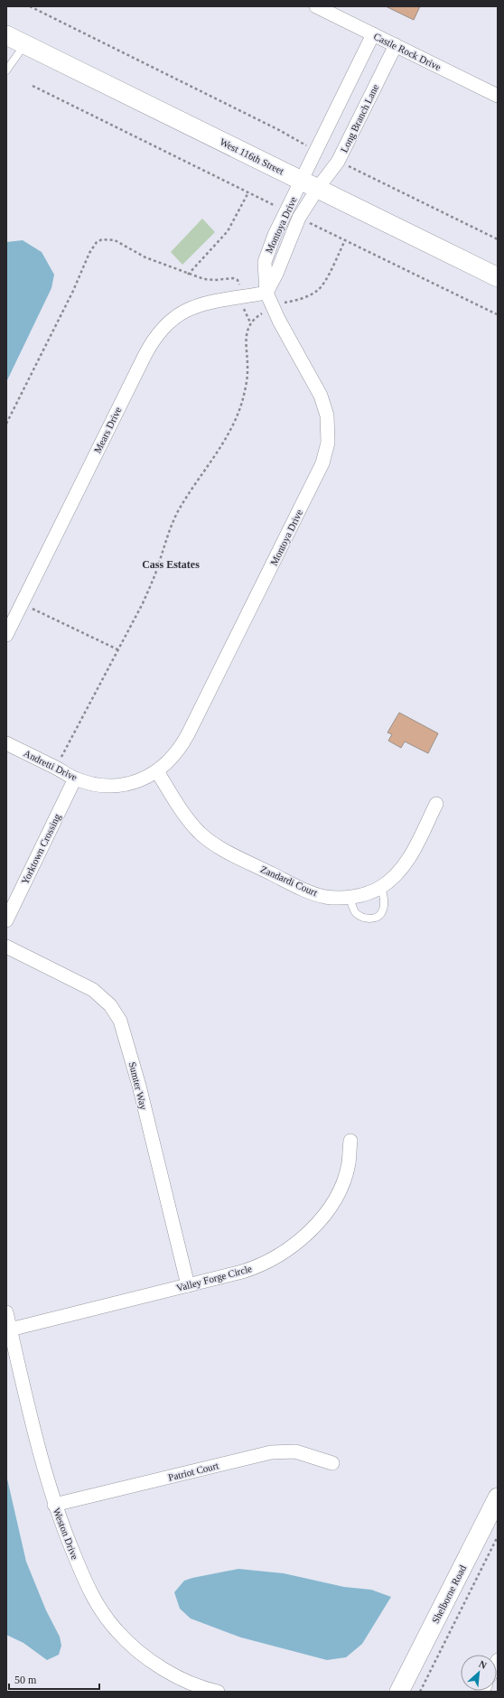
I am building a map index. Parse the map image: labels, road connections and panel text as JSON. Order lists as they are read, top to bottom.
{
  "streets": {
    "main road": ["West 116th Street", "Shelborne Road"],
    "street": [
      "Castle Rock Drive",
      "Long Branch Lane",
      "Montoya Drive",
      "Mears Drive",
      "Andretti Drive",
      "Yorktown Crossing",
      "Zandardi Court",
      "Sumter Way",
      "Valley Forge Circle",
      "Patriot Court",
      "Weston Drive"
    ]
  },
  "crossings": [
    ["Castle Rock Drive", "Long Branch Lane"],
    ["Long Branch Lane", "West 116th Street"],
    ["Long Branch Lane", "Montoya Drive"],
    ["West 116th Street", "Montoya Drive"],
    ["Montoya Drive", "Mears Drive"],
    ["Montoya Drive", "Andretti Drive"],
    ["Montoya Drive", "Zandardi Court"],
    ["Andretti Drive", "Yorktown Crossing"],
    ["Andretti Drive", "Zandardi Court"],
    ["Sumter Way", "Valley Forge Circle"],
    ["Valley Forge Circle", "Weston Drive"],
    ["Patriot Court", "Weston Drive"]
  ],
  "districts": ["Cass Estates"],
  "scale_bar": "50 m",
  "north": "top right"
}
